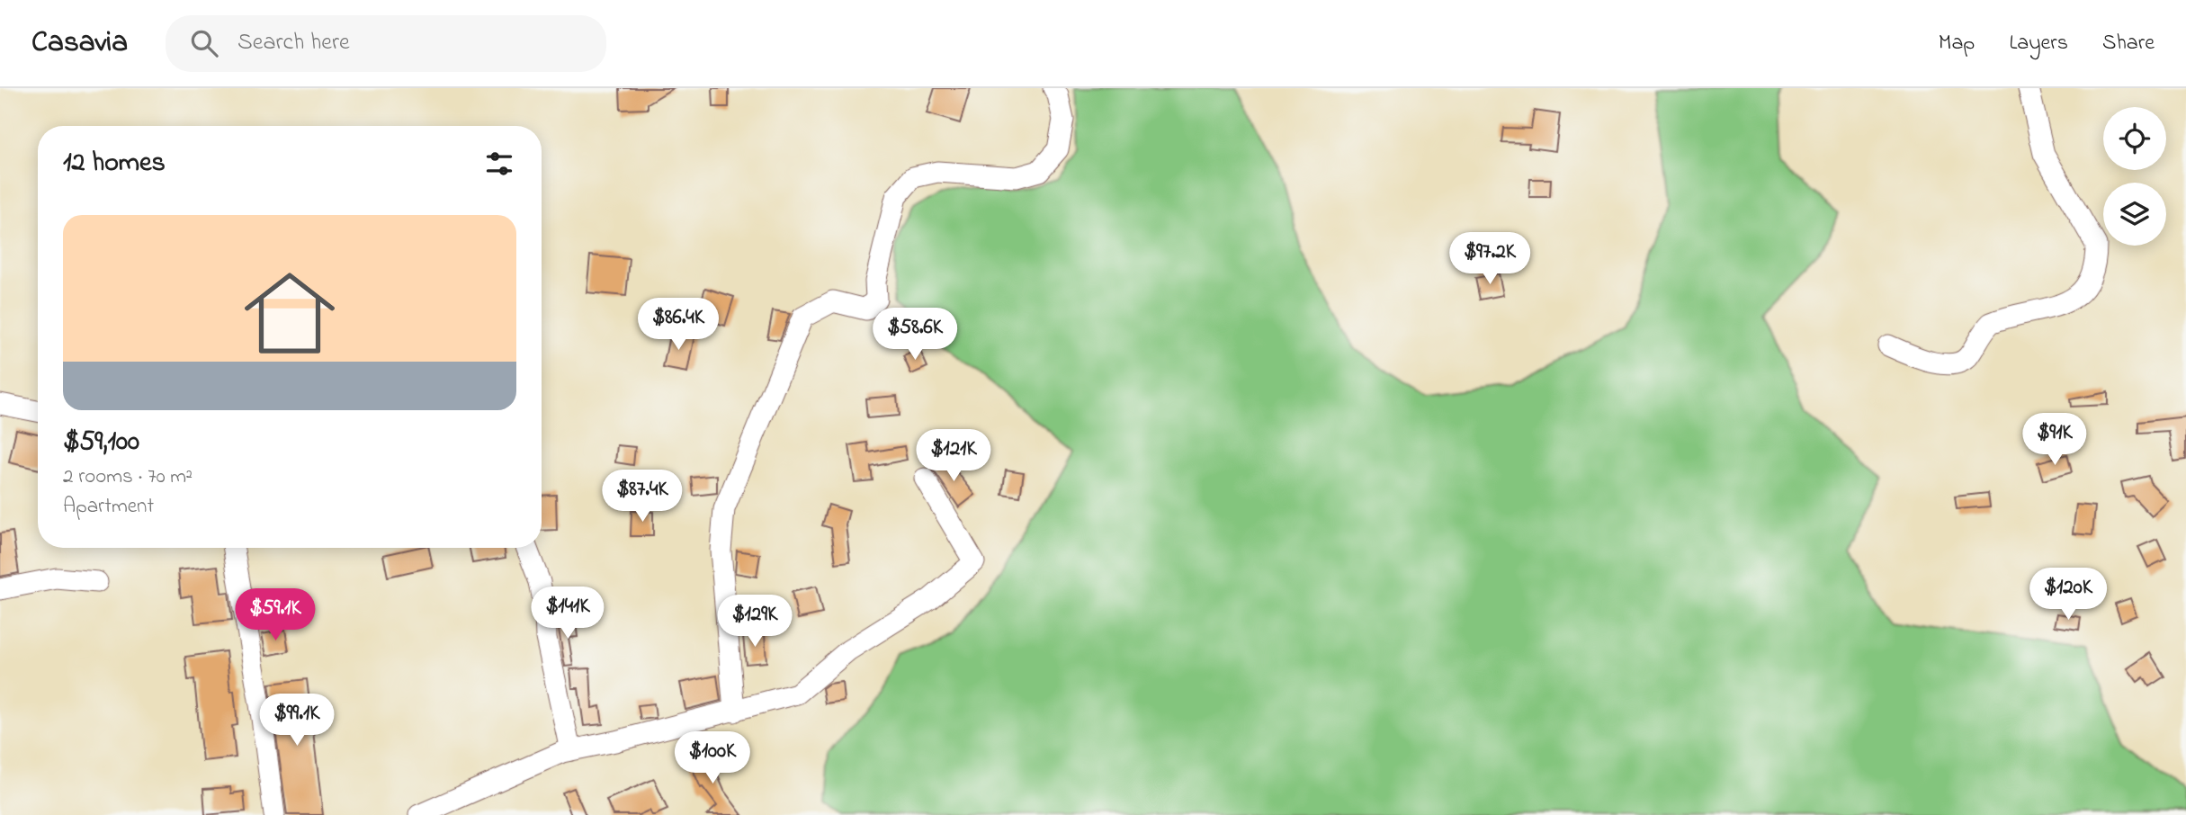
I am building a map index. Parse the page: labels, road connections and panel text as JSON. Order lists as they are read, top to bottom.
{
  "page": {
    "header": "Casavia",
    "search": "Search here",
    "nav": ["Map", "Layers", "Share"],
    "heading": "12 homes",
    "list": [
      {
        "name": "$59,100",
        "note": "2 rooms · 70 m² · Apartment"
      }
    ],
    "price": [
      "$97.2K",
      "$86.4K",
      "$58.6K",
      "$91K",
      "$121K",
      "$87.4K",
      "$120K",
      "$141K",
      "$59.1K",
      "$129K",
      "$99.1K",
      "$100K"
    ]
  }
}
